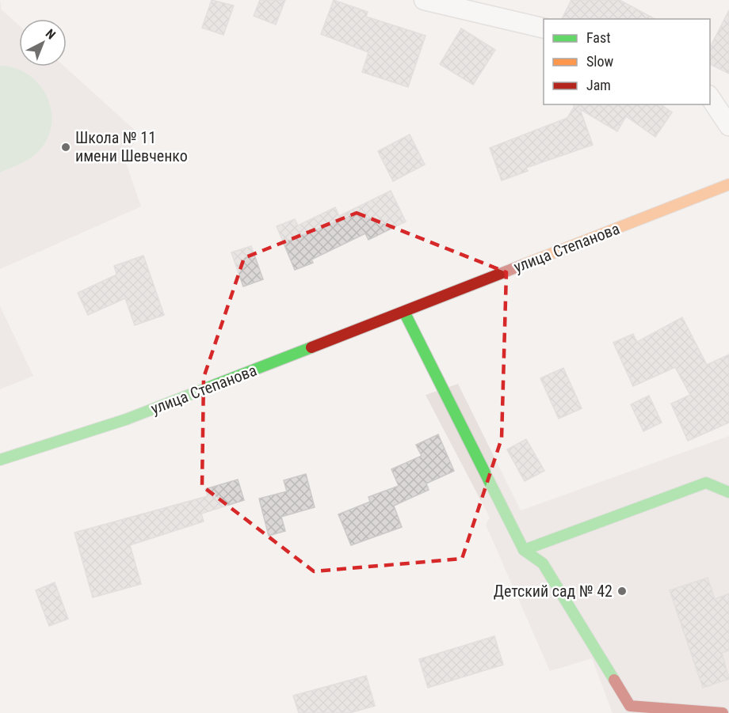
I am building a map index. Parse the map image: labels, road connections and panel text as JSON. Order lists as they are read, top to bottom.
{
  "streets": {
    "street": ["улица Степанова"]
  },
  "places": ["Школа № 11 имени Шевченко", "Детский сад № 42"],
  "legend": ["Fast", "Slow", "Jam"],
  "north": "top right"
}
